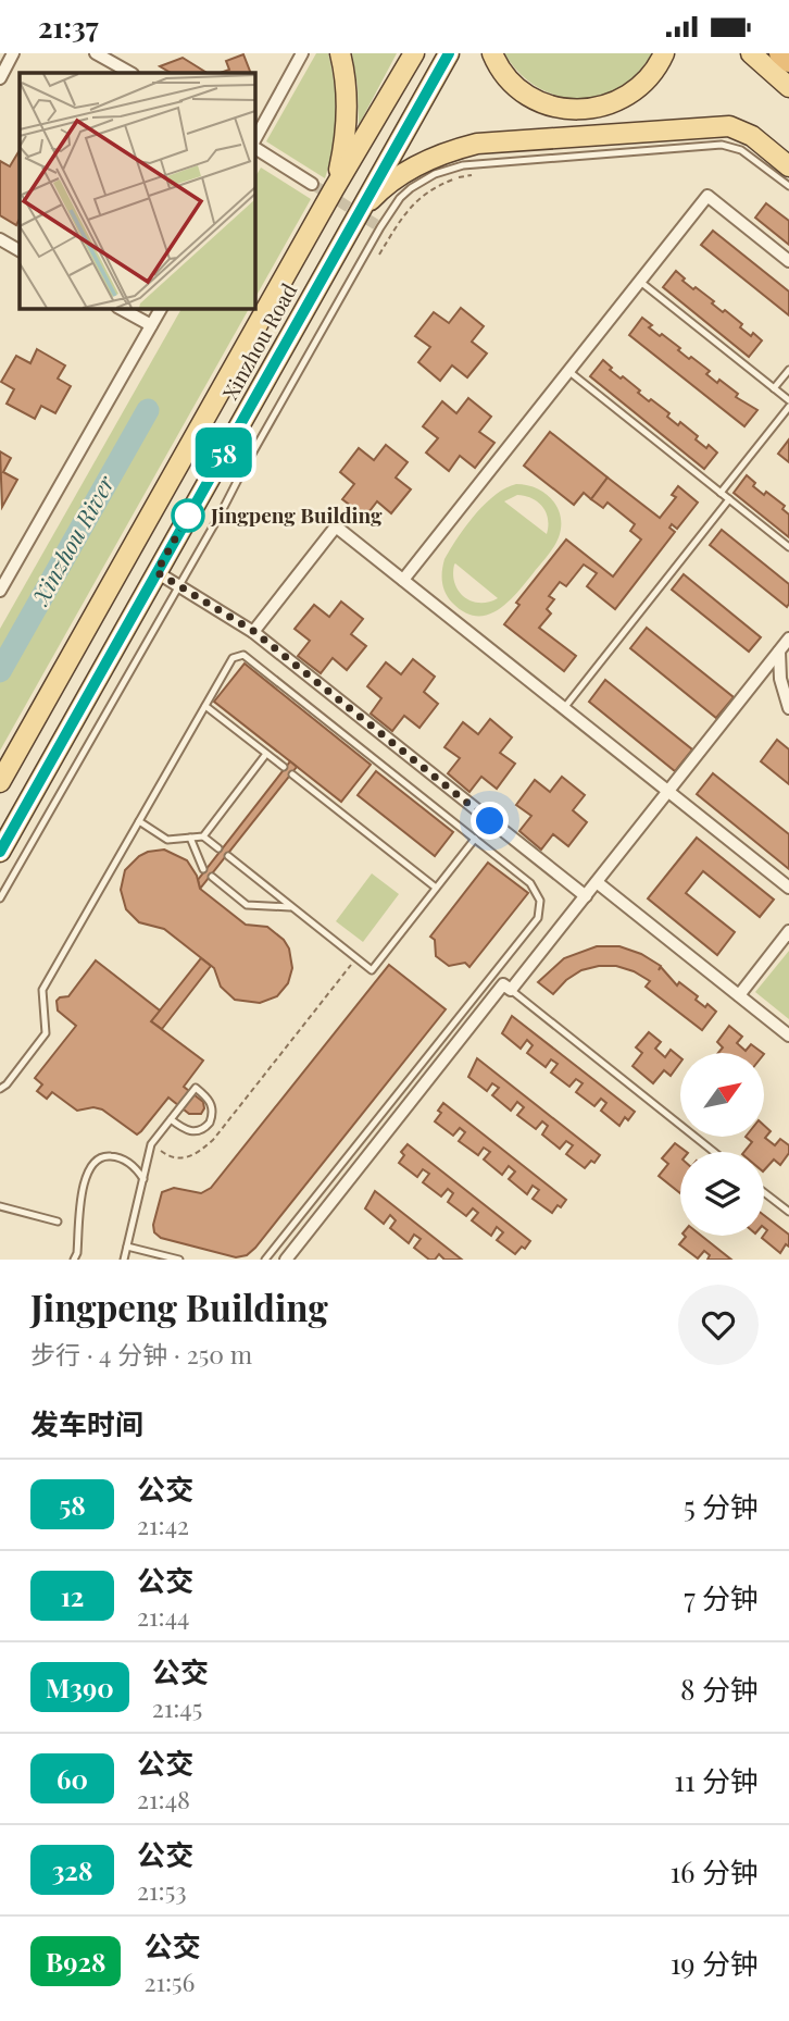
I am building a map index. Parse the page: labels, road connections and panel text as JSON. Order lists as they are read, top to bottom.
{
  "streets": {
    "main road": ["Xinzhou Road"]
  },
  "water": ["Xinzhou River"],
  "places": ["Jingpeng Building"],
  "lines": ["bus line 58"],
  "north": "top right",
  "page": {
    "status": "21:37",
    "on_map": "58",
    "heading": [
      ["Jingpeng Building", "步行 · 4 分钟 · 250 m"],
      "发车时间"
    ],
    "list": [
      {
        "mark": "58",
        "name": "公交",
        "note": "21:42",
        "value": "5 分钟"
      },
      {
        "mark": "12",
        "name": "公交",
        "note": "21:44",
        "value": "7 分钟"
      },
      {
        "mark": "M390",
        "name": "公交",
        "note": "21:45",
        "value": "8 分钟"
      },
      {
        "mark": "60",
        "name": "公交",
        "note": "21:48",
        "value": "11 分钟"
      },
      {
        "mark": "328",
        "name": "公交",
        "note": "21:53",
        "value": "16 分钟"
      },
      {
        "mark": "B928",
        "name": "公交",
        "note": "21:56",
        "value": "19 分钟"
      }
    ]
  }
}
